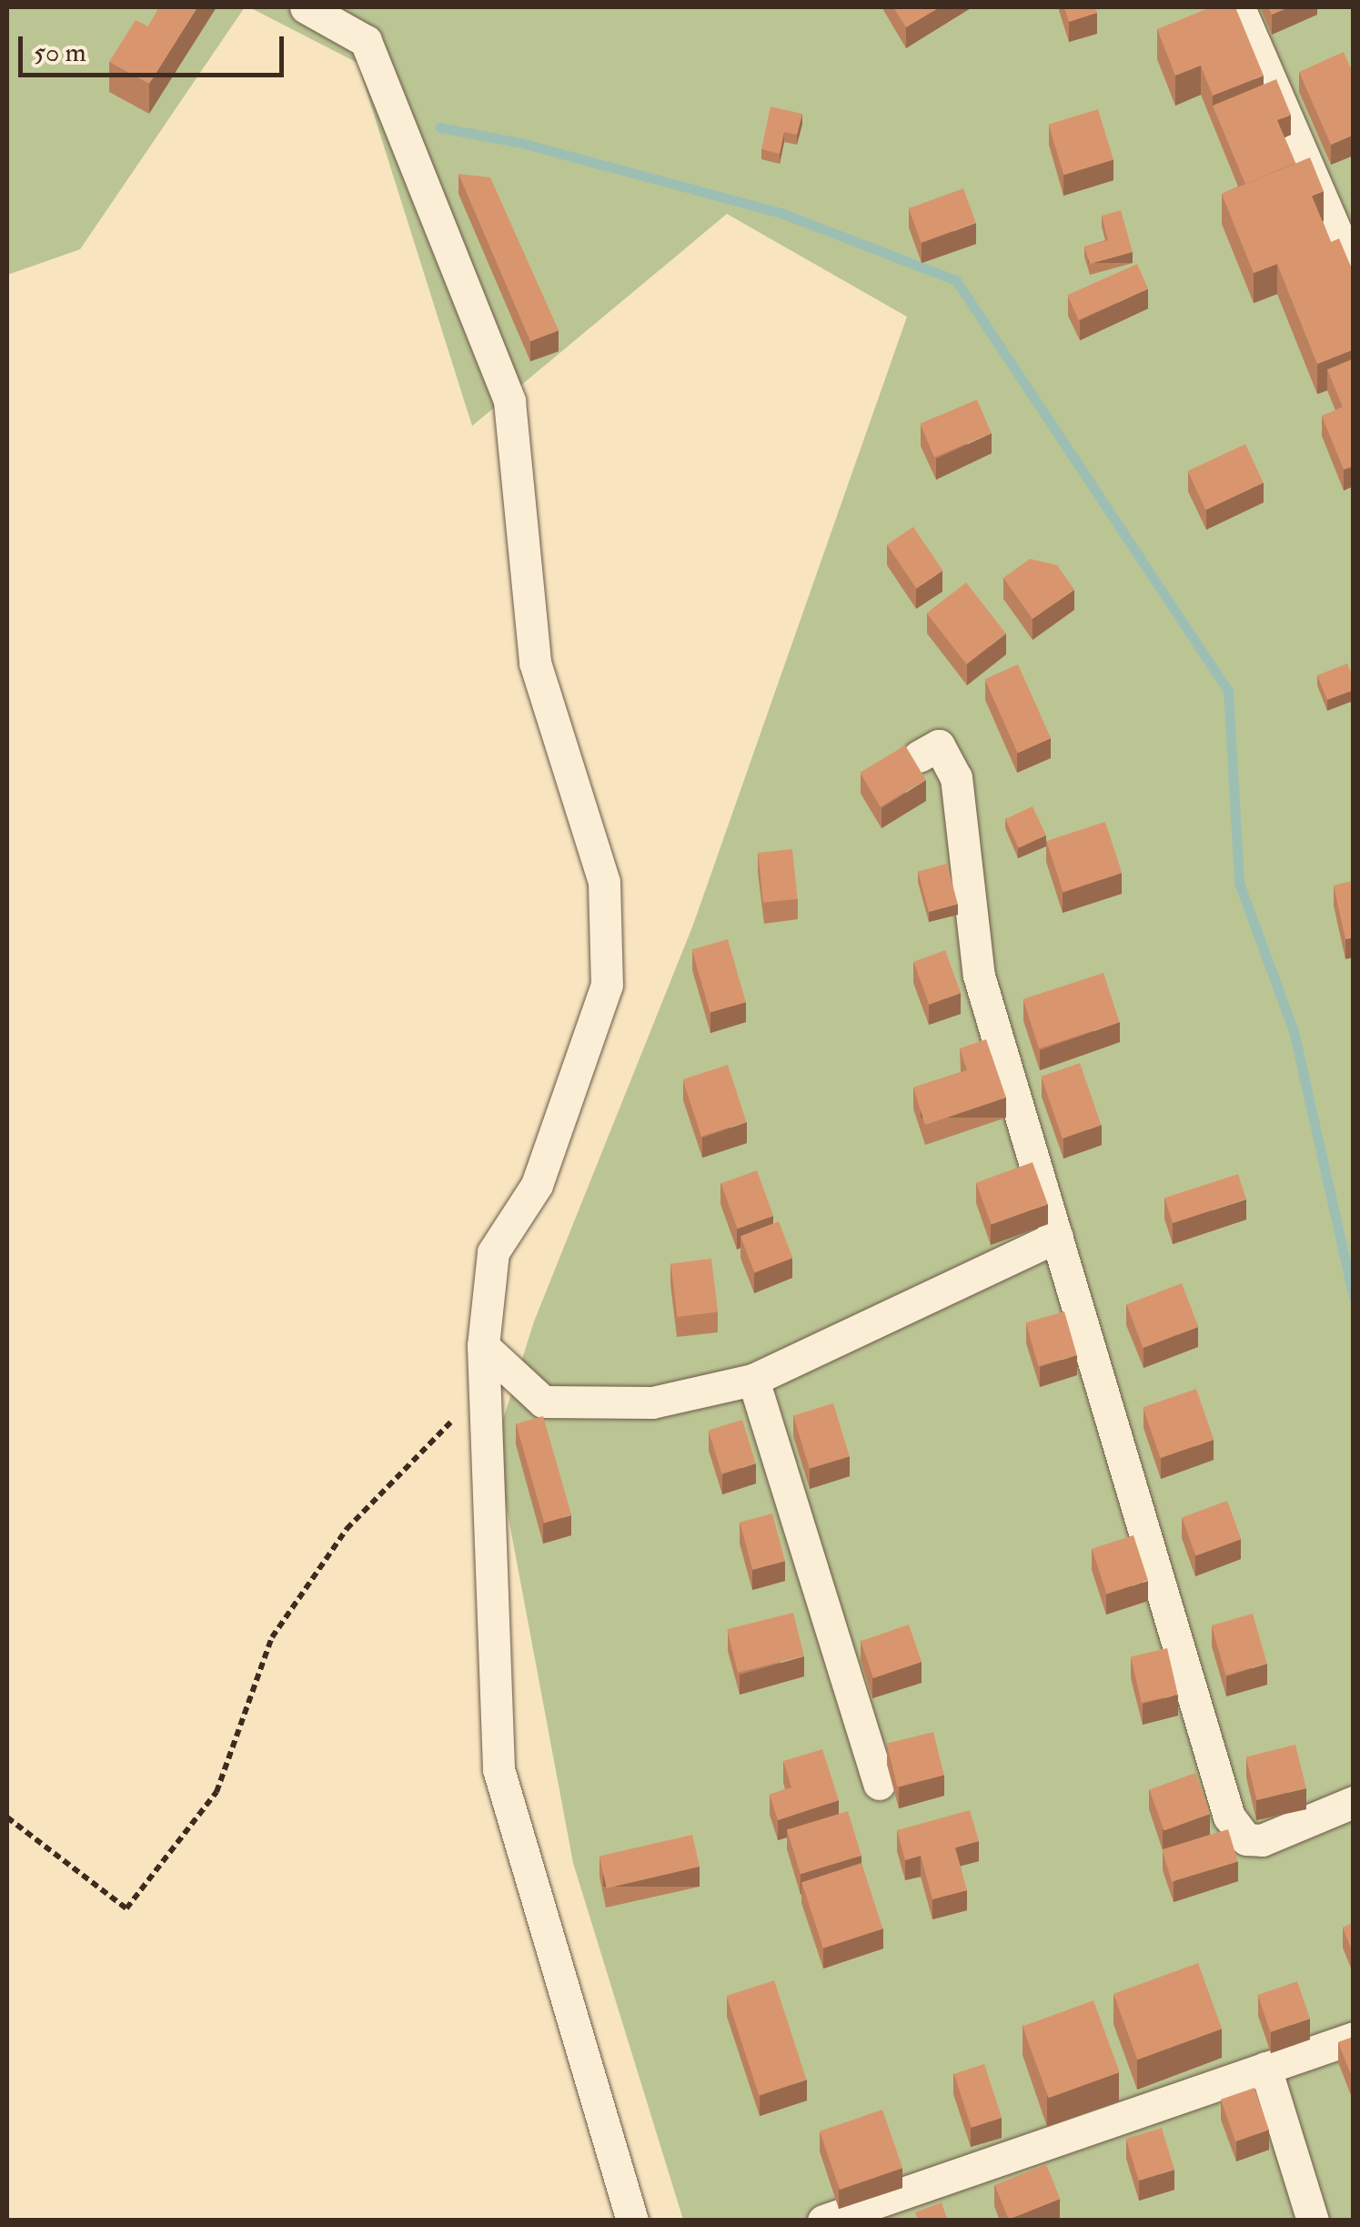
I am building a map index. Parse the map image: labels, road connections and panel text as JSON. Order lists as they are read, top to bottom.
{
  "scale_bar": "50 m"
}
